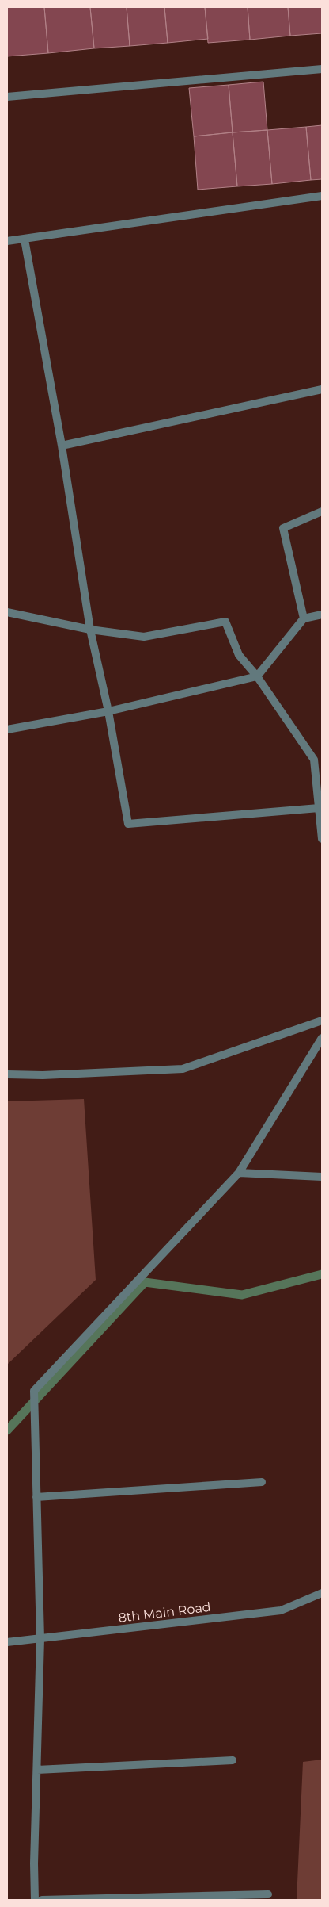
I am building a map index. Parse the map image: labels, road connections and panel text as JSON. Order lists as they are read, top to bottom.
{
  "streets": {
    "street": ["8th Main Road"]
  }
}
